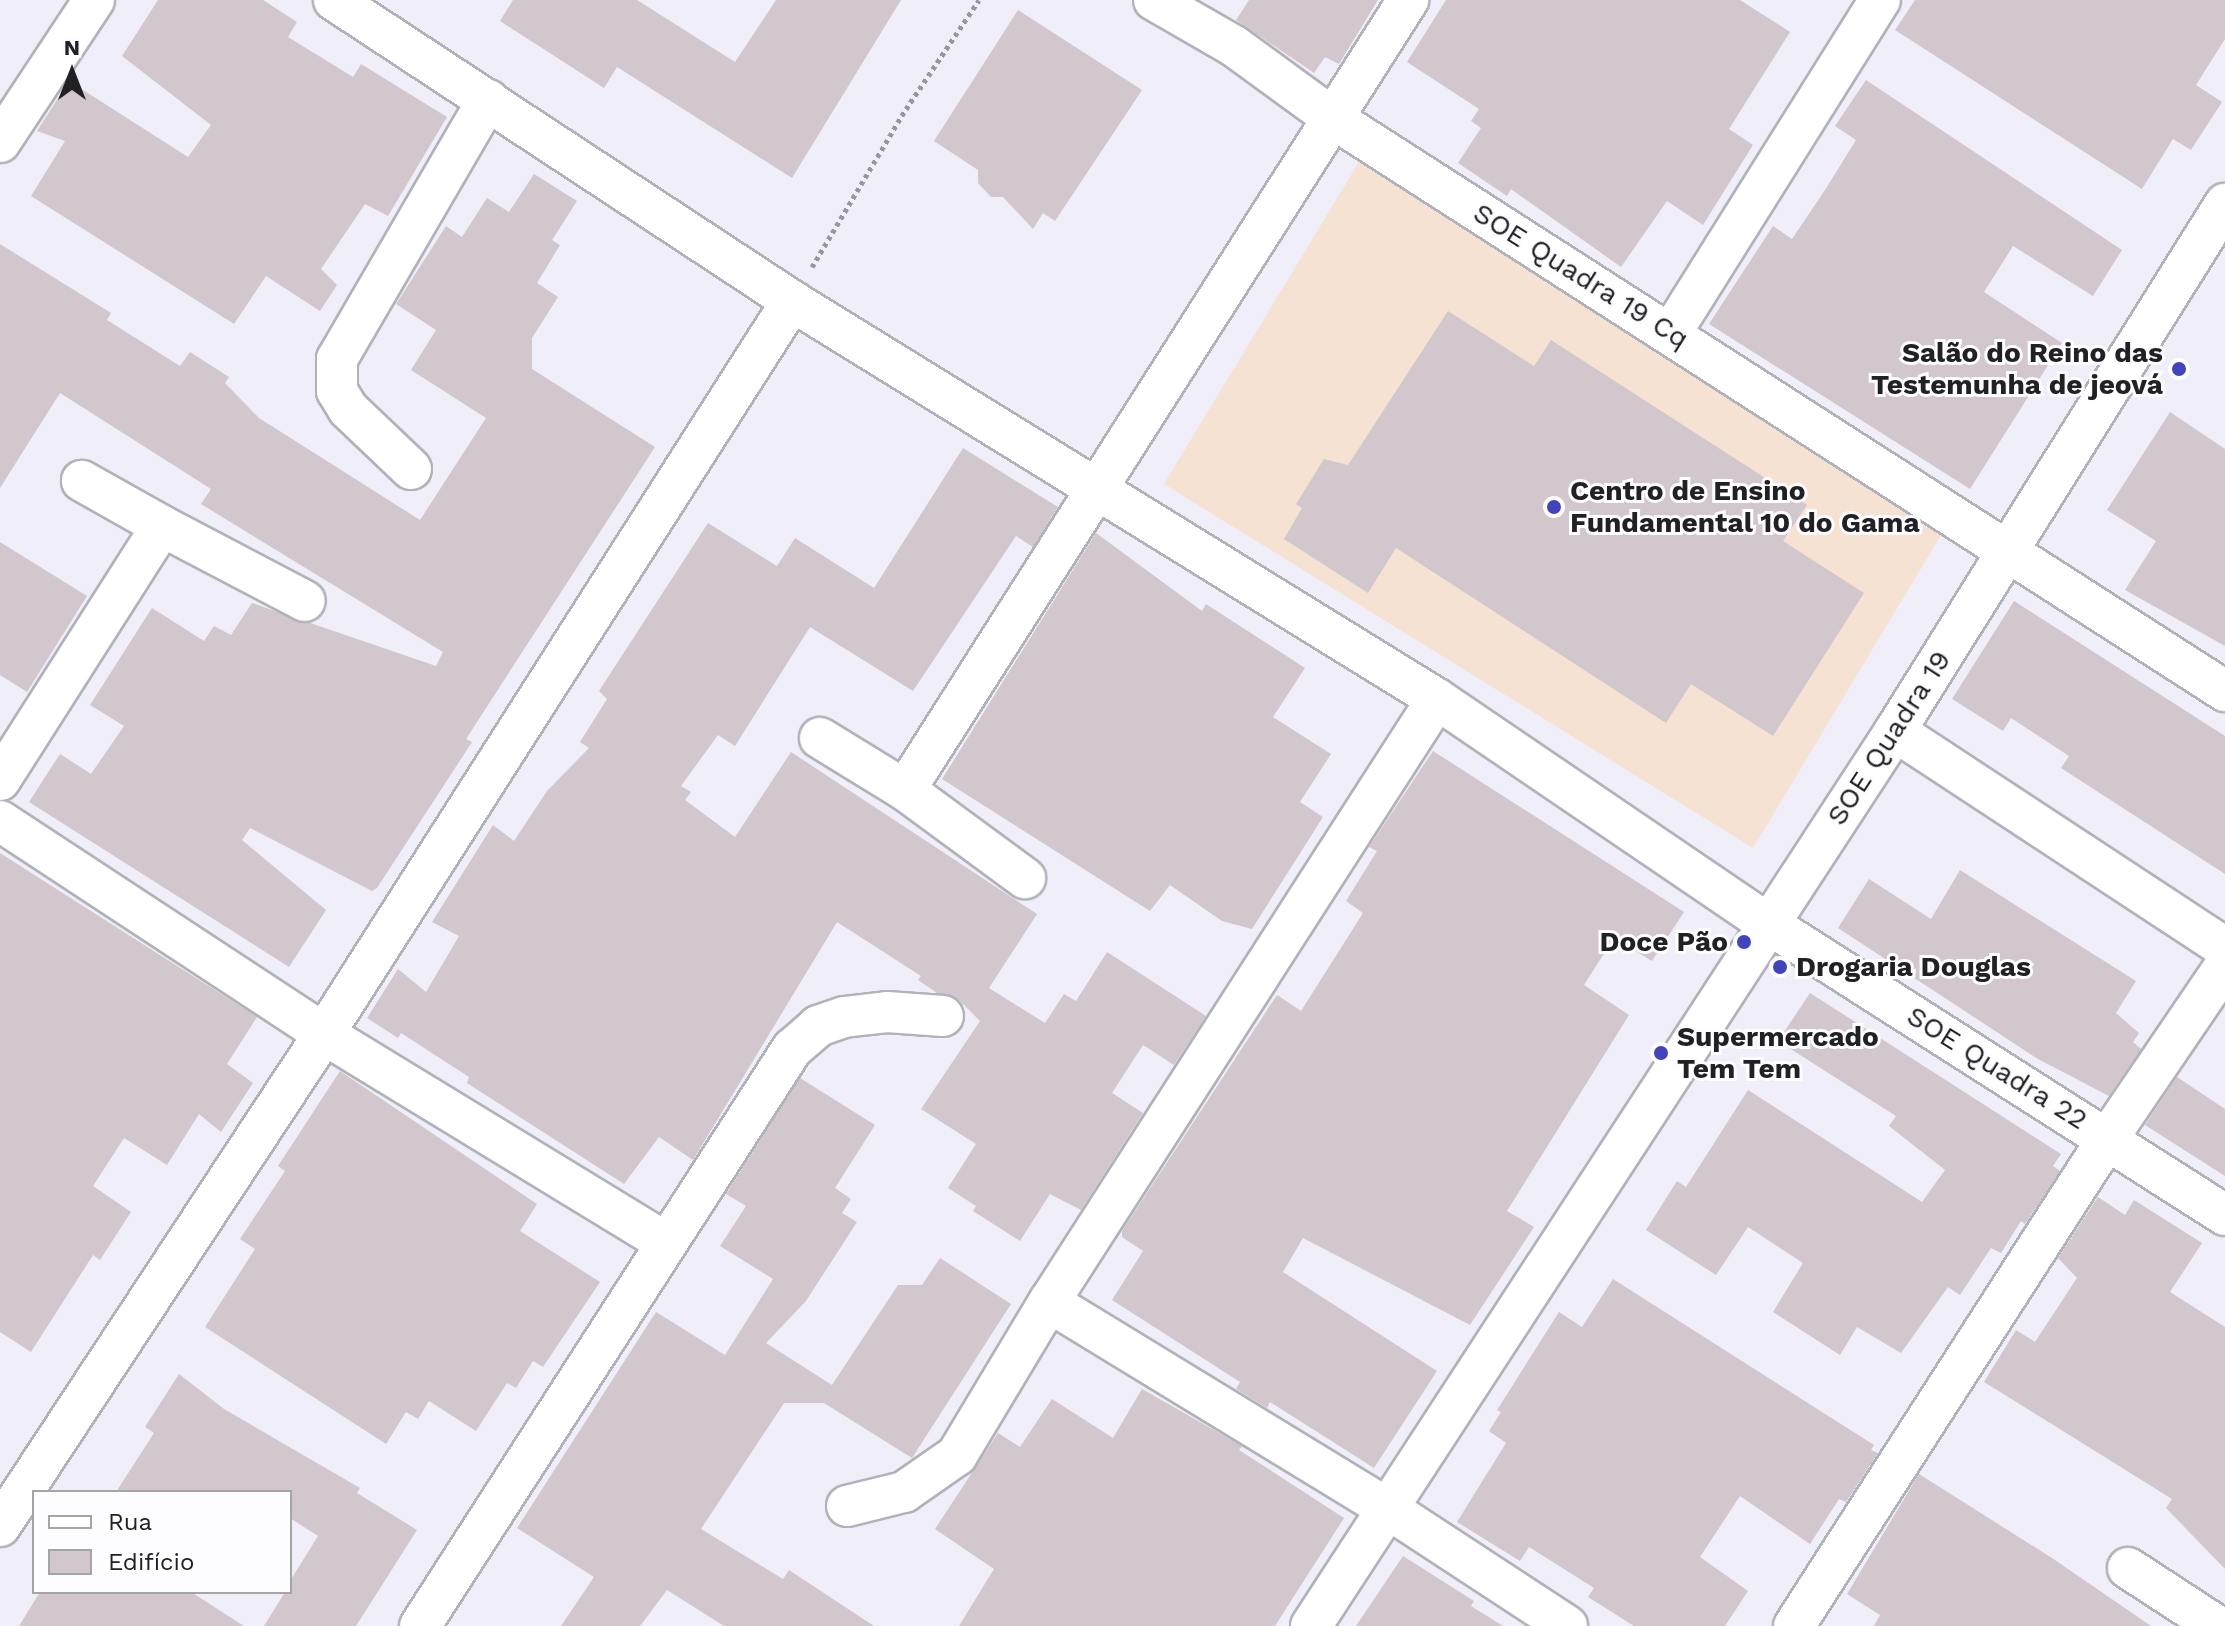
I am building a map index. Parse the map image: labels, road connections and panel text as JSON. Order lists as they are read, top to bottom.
{
  "streets": {
    "street": ["SOE Quadra 19 Cq", "SOE Quadra 19", "SOE Quadra 22"]
  },
  "crossings": [
    ["SOE Quadra 19 Cq", "SOE Quadra 19"],
    ["SOE Quadra 19", "SOE Quadra 22"]
  ],
  "places": [
    "Salão do Reino das Testemunha de jeová",
    "Centro de Ensino Fundamental 10 do Gama",
    "Doce Pão",
    "Drogaria Douglas",
    "Supermercado Tem Tem"
  ],
  "legend": ["Rua", "Edifício"],
  "north": "top"
}
